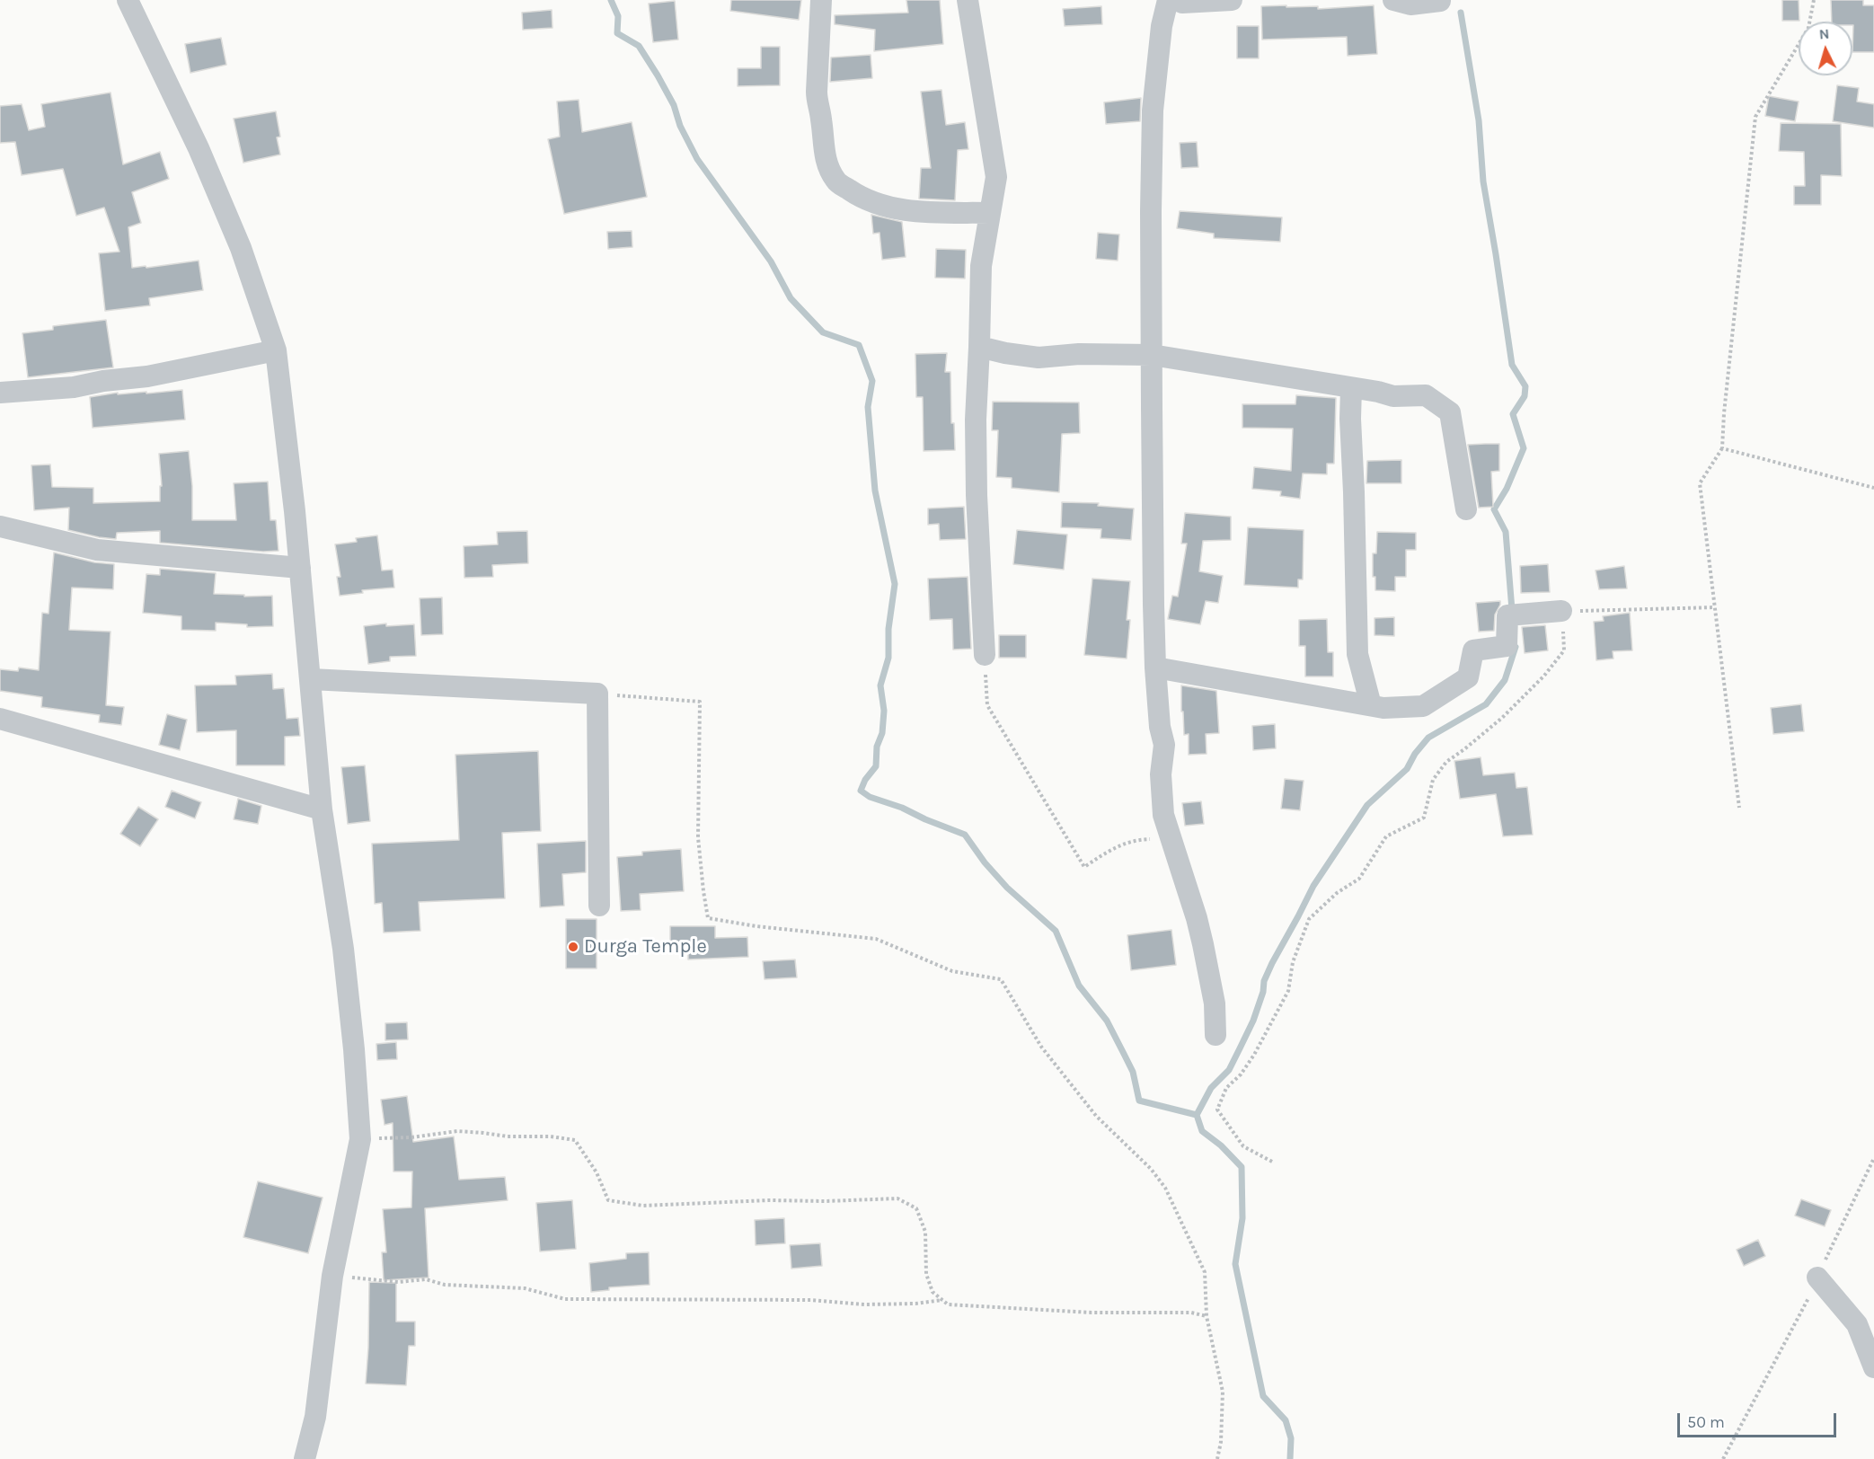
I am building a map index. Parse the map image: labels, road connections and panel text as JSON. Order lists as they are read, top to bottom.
{
  "places": ["Durga Temple"],
  "scale_bar": "50 m",
  "north": "top"
}
